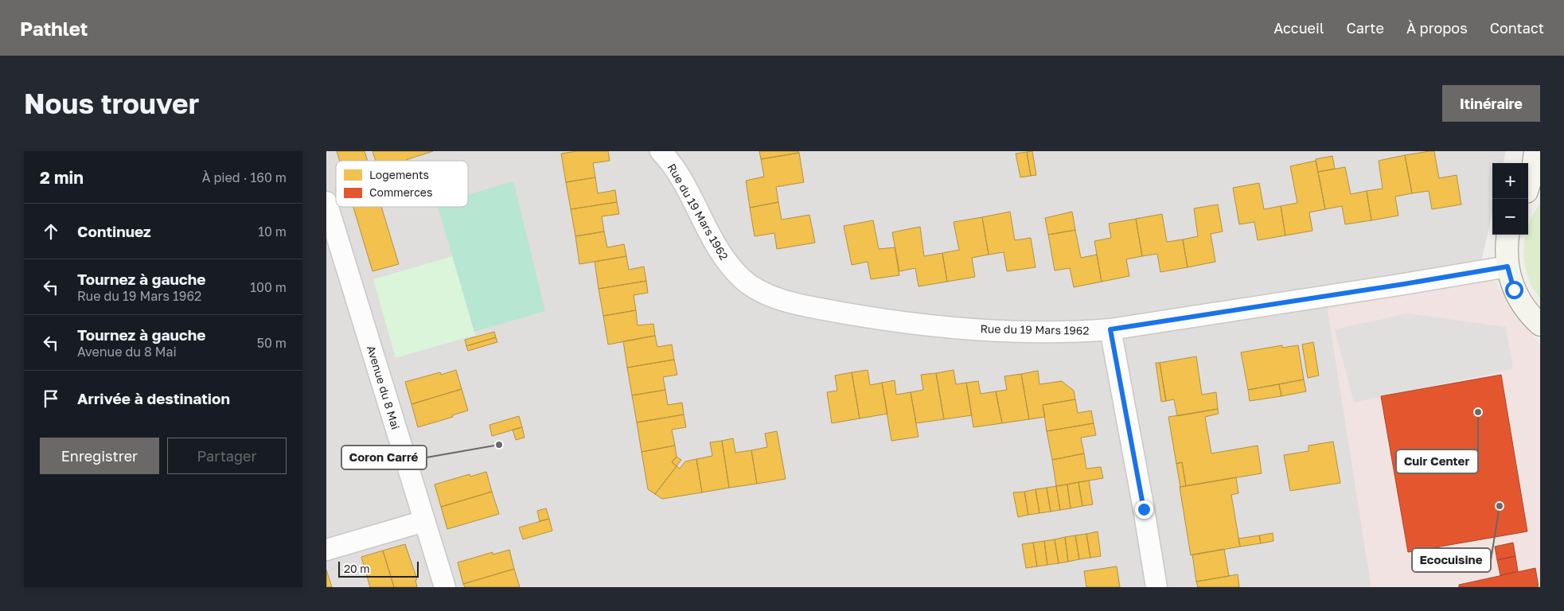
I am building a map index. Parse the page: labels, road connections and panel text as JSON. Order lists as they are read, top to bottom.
{
  "streets": {
    "street": ["Rue du 19 Mars 1962", "Avenue du 8 Mai"]
  },
  "places": ["Cuir Center", "Coron Carré", "Ecocuisine"],
  "legend": ["Logements", "Commerces"],
  "scale_bar": "20 m",
  "page": {
    "header": "Pathlet",
    "nav": [
      "Accueil",
      "Carte",
      "À propos",
      "Contact"
    ],
    "buttons": [
      "Itinéraire",
      ["Enregistrer", "Partager"]
    ],
    "title": "Nous trouver",
    "heading": ["2 min", "À pied · 160 m"],
    "map_buttons": ["+", "−"],
    "list": [
      ["Continuez", "10 m"],
      ["Tournez à gauche", "Rue du 19 Mars 1962", "100 m"],
      ["Tournez à gauche", "Avenue du 8 Mai", "50 m"],
      "Arrivée à destination"
    ],
    "scale": "20 m"
  }
}
